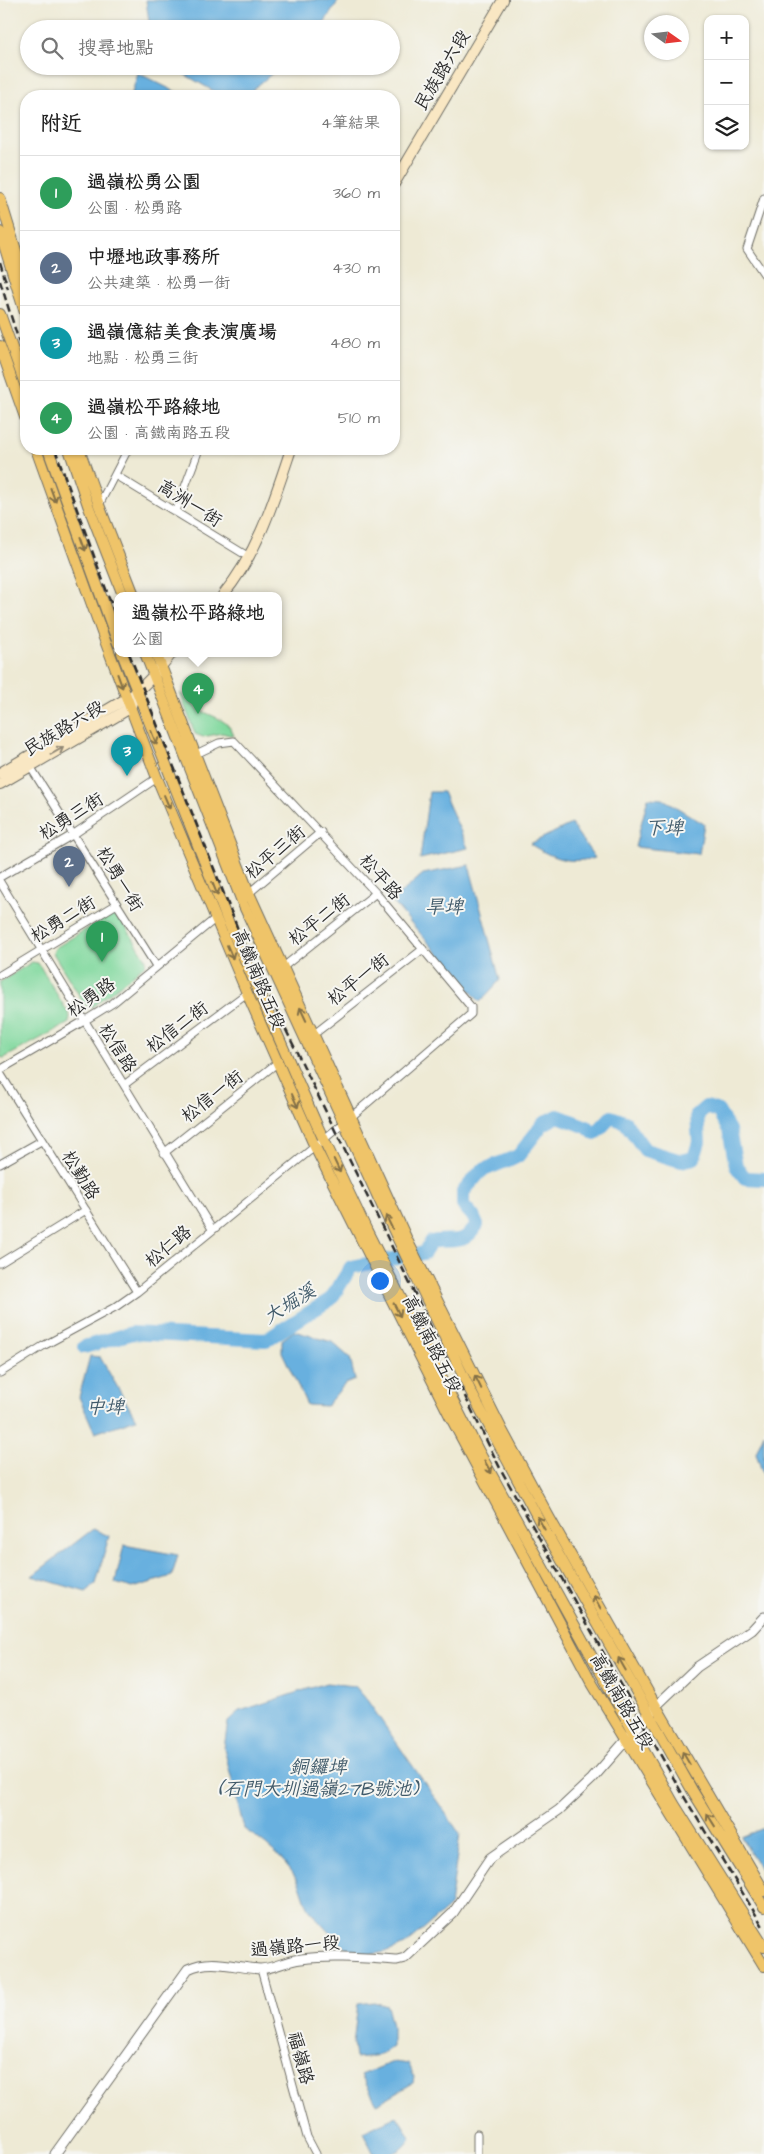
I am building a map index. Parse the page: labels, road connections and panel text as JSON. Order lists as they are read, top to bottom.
{
  "streets": {
    "main road": ["民族路六段", "高鐵南路五段"],
    "street": [
      "高洲一街",
      "松勇三街",
      "松平三街",
      "松平路",
      "松勇一街",
      "松勇二街",
      "松平二街",
      "松平一街",
      "松勇路",
      "松信二街",
      "松信路",
      "松信一街",
      "松勤路",
      "松仁路",
      "過嶺路一段",
      "福嶺路"
    ]
  },
  "crossings": [
    ["民族路六段", "松勇一街"],
    ["民族路六段", "高鐵南路五段"],
    ["松勇三街", "松勇一街"],
    ["松勇三街", "高鐵南路五段"],
    ["松平三街", "松平路"],
    ["松平三街", "高鐵南路五段"],
    ["松平路", "松平二街"],
    ["松平路", "高鐵南路五段"],
    ["松平路", "松平一街"],
    ["松平路", "松仁路"],
    ["松勇一街", "松勇二街"],
    ["松勇一街", "松勇路"],
    ["松勇二街", "松信路"],
    ["松平二街", "高鐵南路五段"],
    ["高鐵南路五段", "松平一街"],
    ["高鐵南路五段", "松勇路"],
    ["高鐵南路五段", "松信二街"],
    ["高鐵南路五段", "松信一街"],
    ["高鐵南路五段", "松仁路"],
    ["高鐵南路五段", "過嶺路一段"],
    ["松勇路", "松信路"],
    ["松勇路", "松勤路"],
    ["松信二街", "松信路"],
    ["松信路", "松信一街"],
    ["松信路", "松仁路"],
    ["松勤路", "松仁路"],
    ["過嶺路一段", "福嶺路"]
  ],
  "water": [
    "下埤",
    "旱埤",
    "大堀溪",
    "中埤",
    "銅鑼埤 (石門大圳過嶺27B號池)"
  ],
  "north": "right",
  "page": {
    "map_buttons": ["+", "−"],
    "search": "搜尋地點",
    "heading": ["附近", "4筆結果"],
    "list": [
      {
        "mark": "1",
        "name": "過嶺松勇公園",
        "note": "公園 · 松勇路",
        "value": "360 m"
      },
      {
        "mark": "2",
        "name": "中壢地政事務所",
        "note": "公共建築 · 松勇一街",
        "value": "430 m"
      },
      {
        "mark": "3",
        "name": "過嶺億結美食表演廣場",
        "note": "地點 · 松勇三街",
        "value": "480 m"
      },
      {
        "mark": "4",
        "name": "過嶺松平路綠地",
        "note": "公園 · 高鐵南路五段",
        "value": "510 m"
      }
    ],
    "popup": ["過嶺松平路綠地", "公園"],
    "pins": [
      "4",
      "3",
      "2",
      "1"
    ]
  }
}
